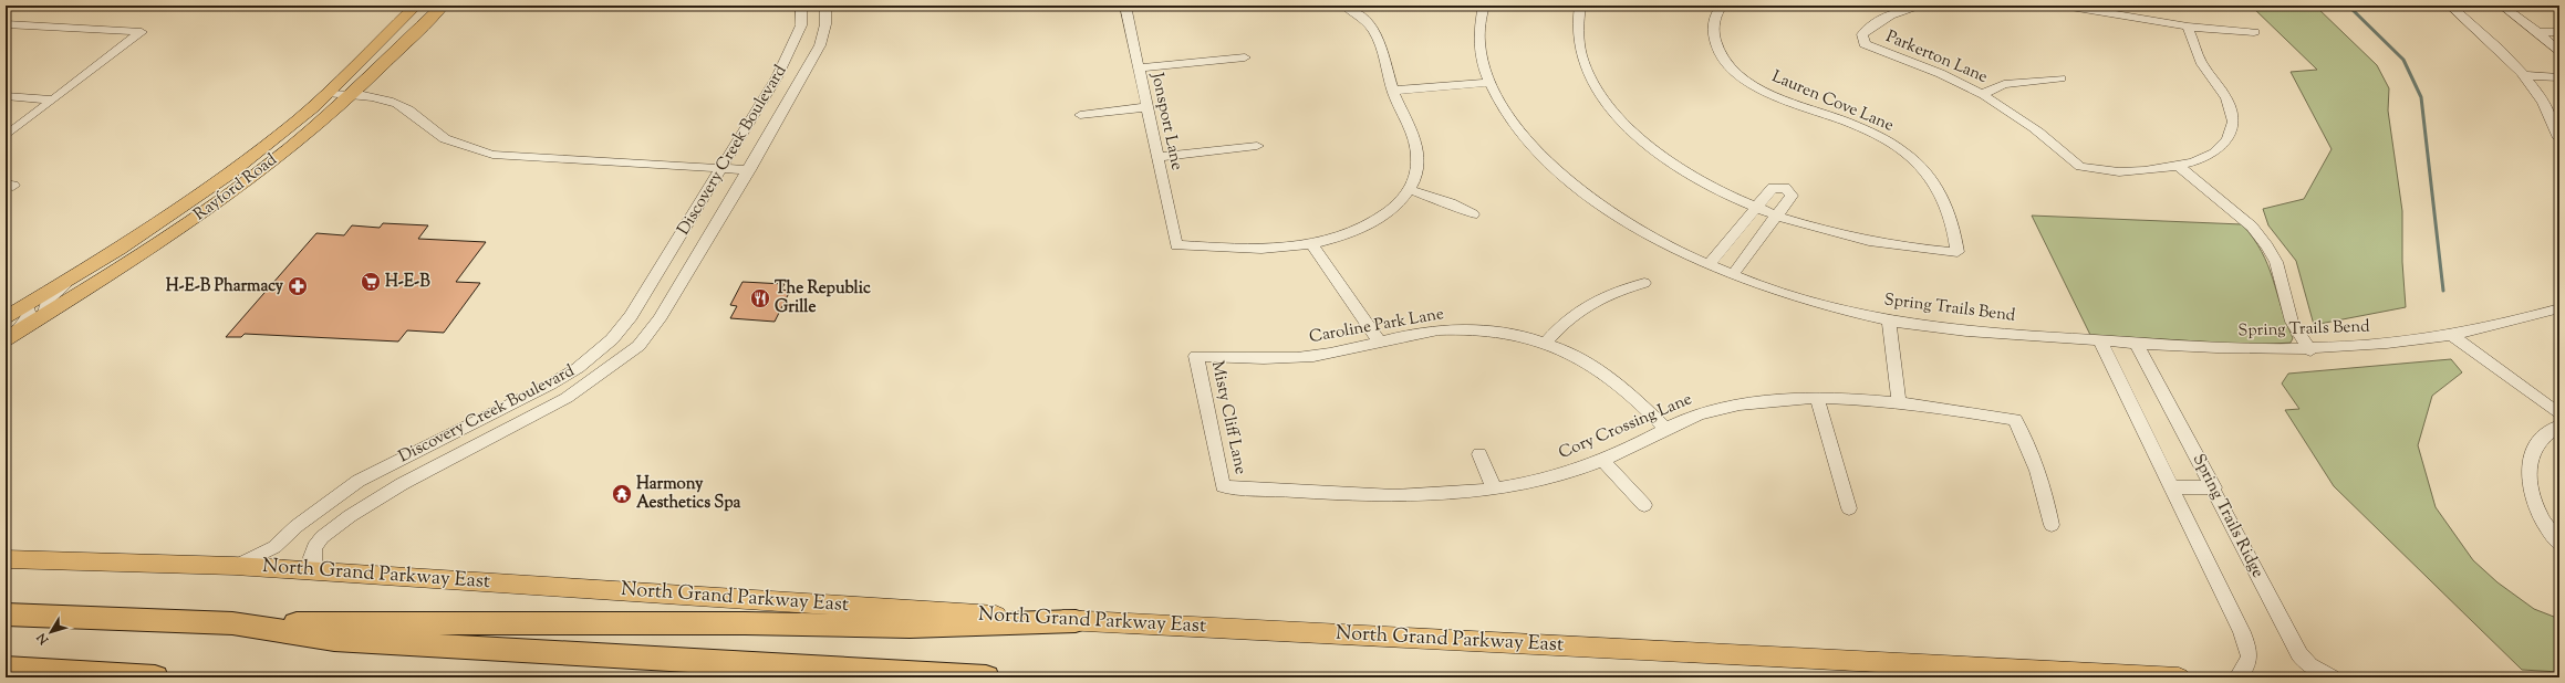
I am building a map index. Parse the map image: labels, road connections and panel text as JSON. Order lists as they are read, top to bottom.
{
  "streets": {
    "main road": ["Rayford Road", "North Grand Parkway East"],
    "street": [
      "Parkerton Lane",
      "Lauren Cove Lane",
      "Jonsport Lane",
      "Discovery Creek Boulevard",
      "Spring Trails Bend",
      "Caroline Park Lane",
      "Misty Cliff Lane",
      "Cory Crossing Lane",
      "Spring Trails Ridge"
    ]
  },
  "crossings": [
    ["Discovery Creek Boulevard", "North Grand Parkway East"],
    ["Spring Trails Bend", "Spring Trails Ridge"],
    ["Caroline Park Lane", "Misty Cliff Lane"],
    ["Caroline Park Lane", "Cory Crossing Lane"],
    ["Misty Cliff Lane", "Cory Crossing Lane"]
  ],
  "places": {
    "supermarket": ["H-E-B"],
    "pharmacy": ["H-E-B Pharmacy"],
    "restaurant": ["The Republic Grille"],
    "temple": ["Harmony Aesthetics Spa"]
  },
  "north": "bottom left"
}
